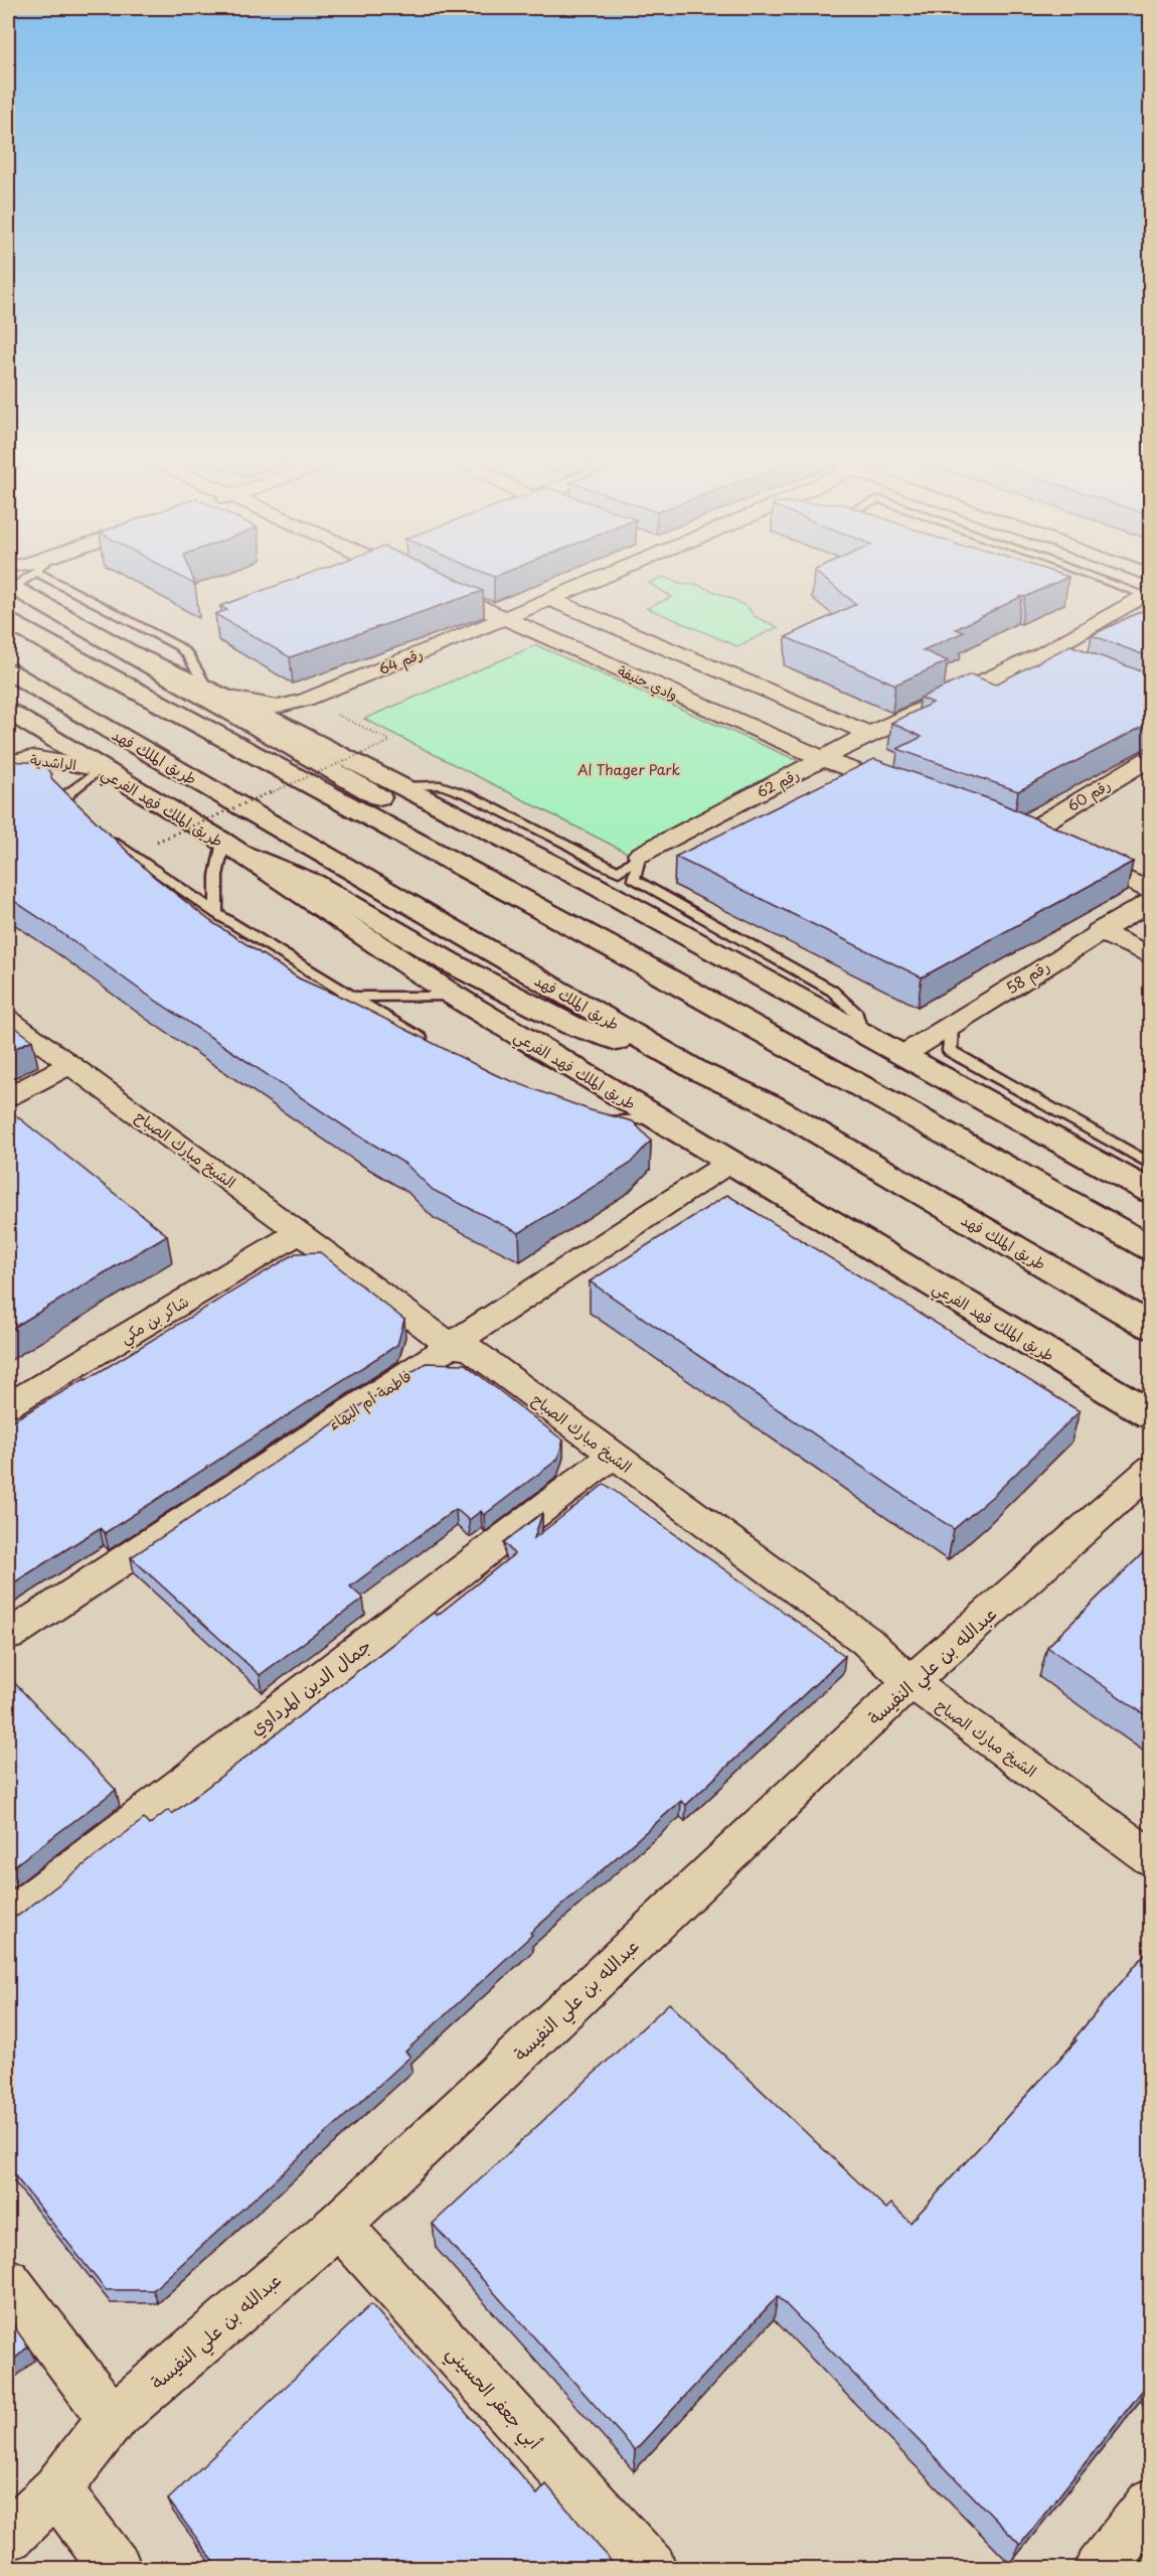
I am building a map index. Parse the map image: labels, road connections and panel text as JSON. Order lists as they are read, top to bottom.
{
  "streets": {
    "main road": ["طريق الملك فهد", "طريق الملك فهد الفرعي"],
    "street": [
      "رقم 64",
      "وادي حنيفة",
      "الراشدية",
      "رقم 62",
      "رقم 60",
      "رقم 58",
      "الشيخ مبارك الصباح",
      "شاكر بن مكي",
      "فاطمة أم البهاء",
      "عبدالله بن علي النفيسة",
      "جمال الدين المرداوي",
      "أبي جعفر الحسيني"
    ]
  },
  "crossings": [
    ["رقم 64", "وادي حنيفة"],
    ["وادي حنيفة", "رقم 62"],
    ["الراشدية", "طريق الملك فهد الفرعي"],
    ["طريق الملك فهد الفرعي", "فاطمة أم البهاء"],
    ["الشيخ مبارك الصباح", "شاكر بن مكي"],
    ["الشيخ مبارك الصباح", "فاطمة أم البهاء"],
    ["الشيخ مبارك الصباح", "عبدالله بن علي النفيسة"],
    ["الشيخ مبارك الصباح", "جمال الدين المرداوي"],
    ["عبدالله بن علي النفيسة", "أبي جعفر الحسيني"]
  ],
  "parks": ["Al Thager Park"]
}
